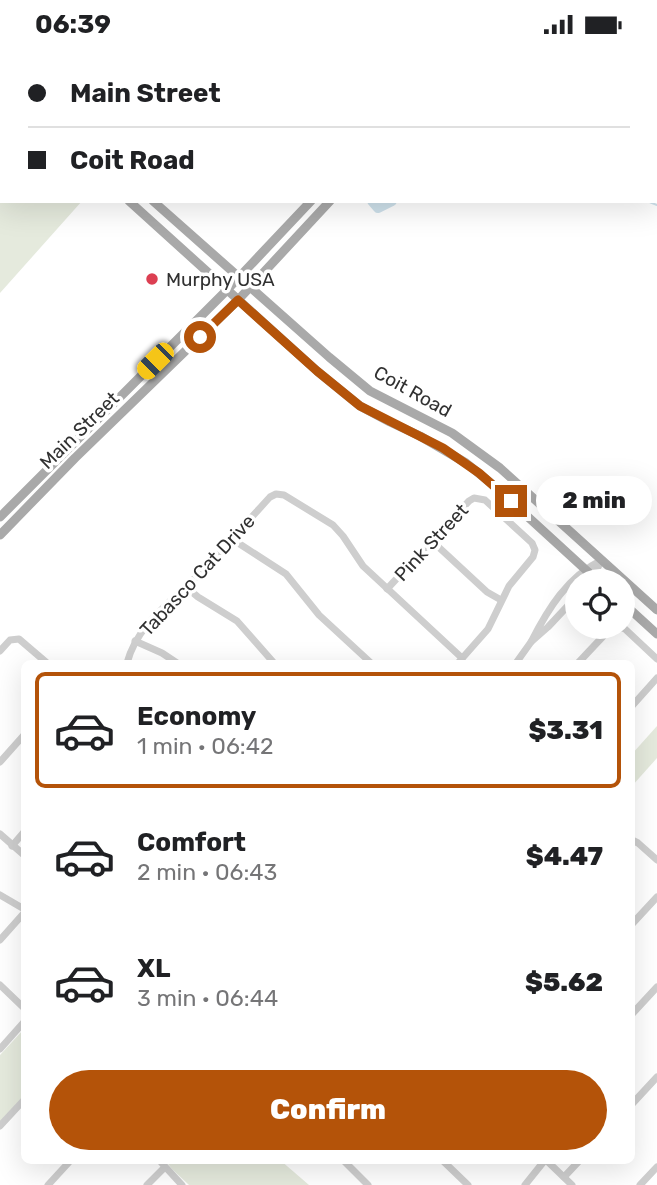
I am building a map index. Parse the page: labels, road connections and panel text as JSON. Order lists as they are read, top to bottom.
{
  "streets": {
    "main road": ["Coit Road", "Main Street"],
    "street": ["Pink Street", "Tabasco Cat Drive"]
  },
  "crossings": [
    ["Coit Road", "Main Street"],
    ["Pink Street", "Tabasco Cat Drive"]
  ],
  "places": ["Murphy USA"],
  "page": {
    "status": "06:39",
    "banner": ["Main Street", "Coit Road"],
    "bubble": "2 min",
    "list": [
      {
        "name": "Economy",
        "note": "1 min · 06:42",
        "value": "$3.31"
      },
      {
        "name": "Comfort",
        "note": "2 min · 06:43",
        "value": "$4.47"
      },
      {
        "name": "XL",
        "note": "3 min · 06:44",
        "value": "$5.62"
      }
    ],
    "buttons": "Confirm"
  }
}
